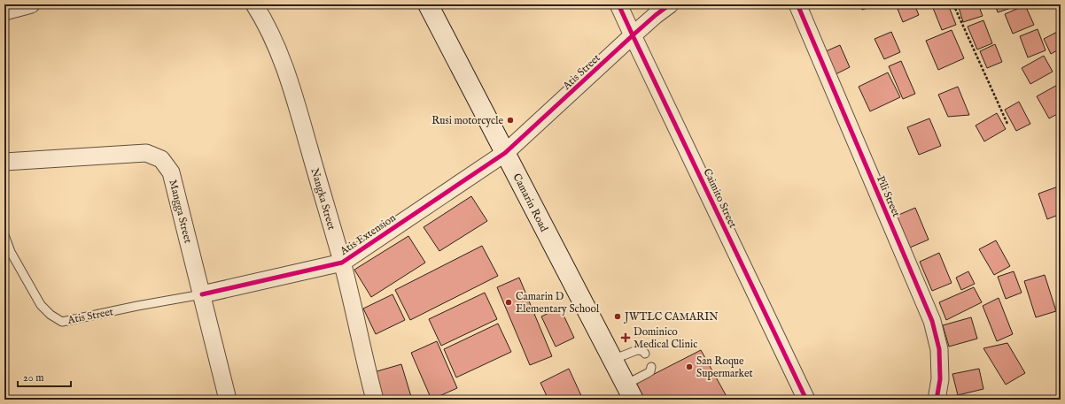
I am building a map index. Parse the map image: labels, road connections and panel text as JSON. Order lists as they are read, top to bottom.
{
  "streets": {
    "main road": ["Camarin Road"],
    "street": [
      "Atis Street",
      "Pili Street",
      "Caimito Street",
      "Nangka Street",
      "Mangga Street",
      "Atis Extension"
    ]
  },
  "crossings": [
    ["Atis Street", "Caimito Street"],
    ["Atis Street", "Camarin Road"],
    ["Atis Street", "Mangga Street"],
    ["Atis Street", "Atis Extension"],
    ["Nangka Street", "Atis Extension"],
    ["Camarin Road", "Atis Extension"],
    ["Mangga Street", "Atis Extension"]
  ],
  "places": {
    "other": [
      "Rusi motorcycle",
      "Camarin D Elementary School",
      "JWTLC CAMARIN",
      "San Roque Supermarket"
    ],
    "health": ["Dominico Medical Clinic"]
  },
  "scale_bar": "20 m"
}
